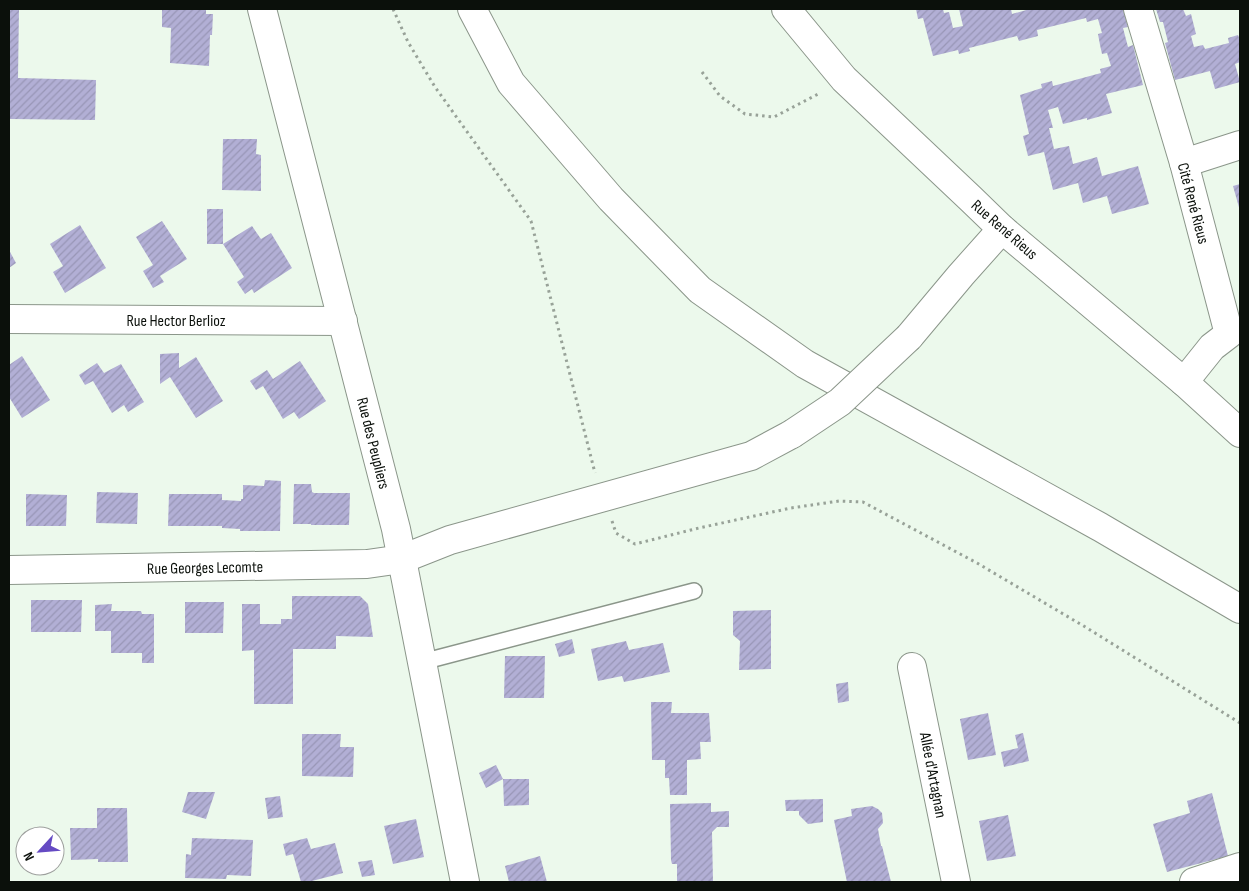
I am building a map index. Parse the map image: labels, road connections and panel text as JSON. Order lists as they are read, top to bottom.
{
  "streets": {
    "street": [
      "Cité René Rieus",
      "Rue René Rieus",
      "Rue Hector Berlioz",
      "Rue des Peupliers",
      "Rue Georges Lecomte",
      "Allée d'Artagnan"
    ]
  },
  "crossings": [
    ["Cité René Rieus", "Rue René Rieus"],
    ["Rue René Rieus", "Rue Georges Lecomte"],
    ["Rue Hector Berlioz", "Rue des Peupliers"],
    ["Rue des Peupliers", "Rue Georges Lecomte"]
  ],
  "north": "bottom left"
}
